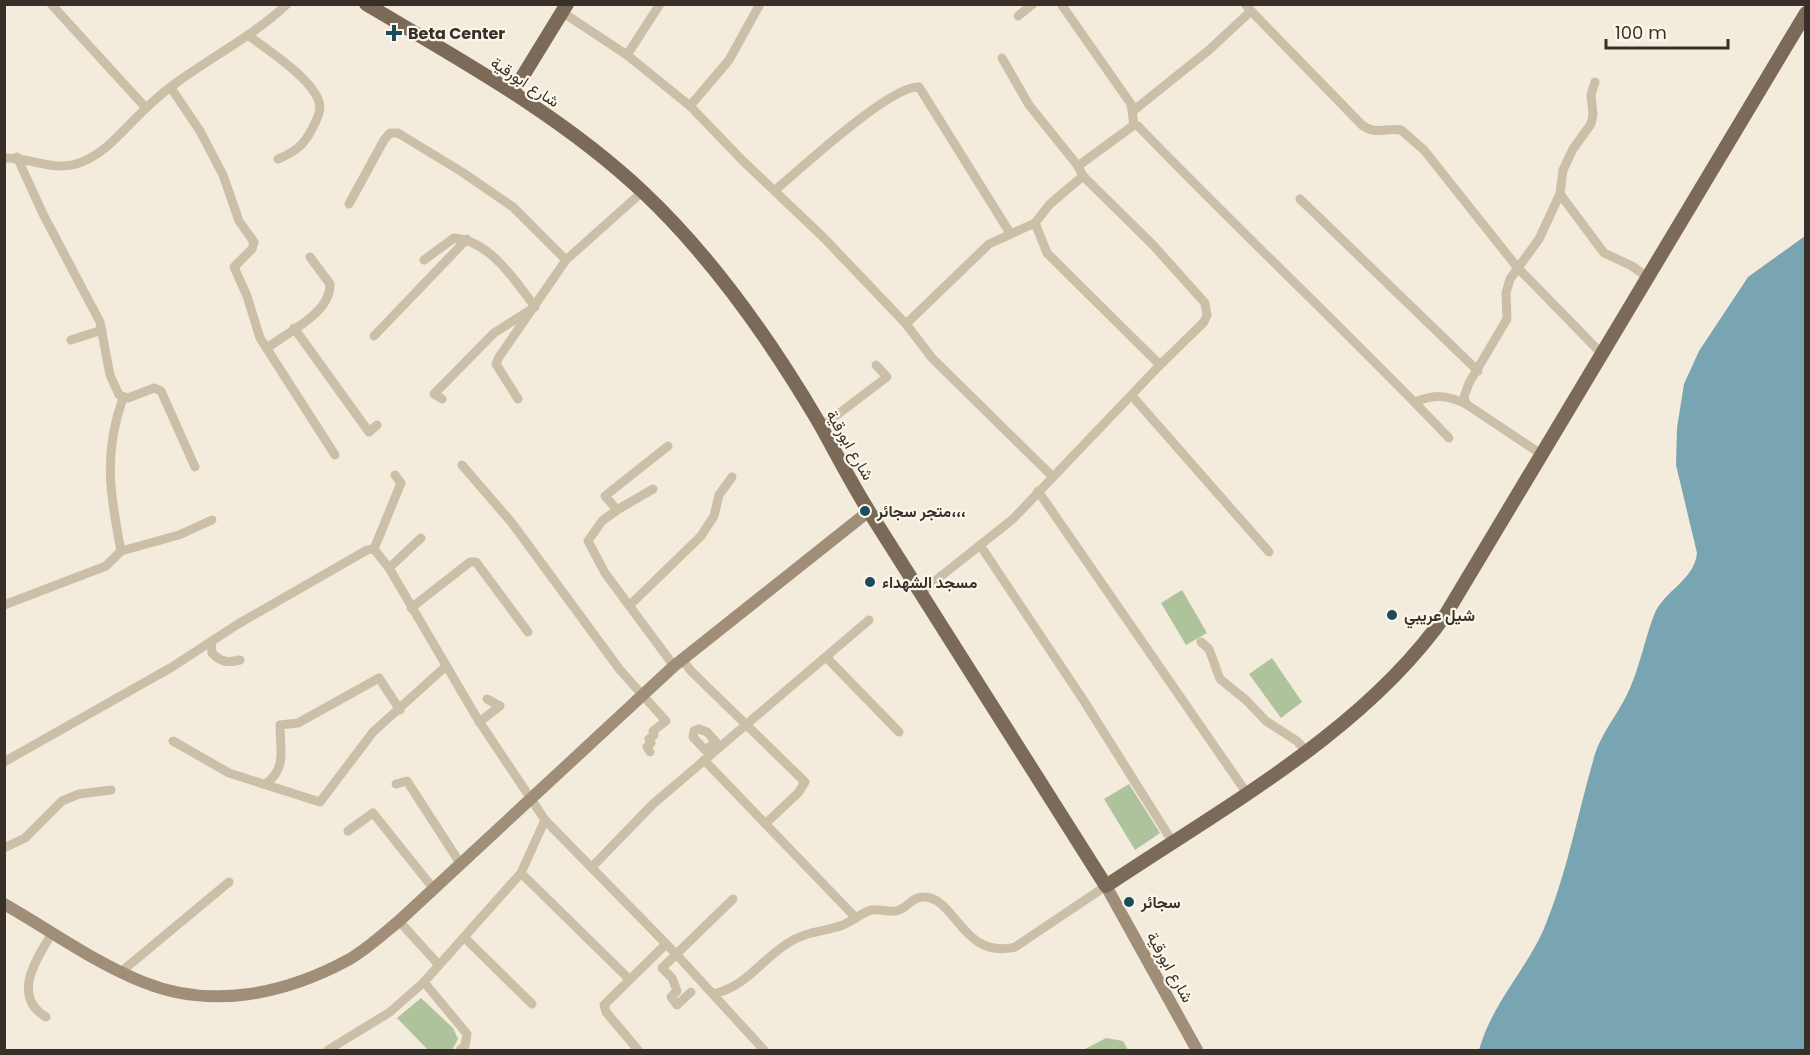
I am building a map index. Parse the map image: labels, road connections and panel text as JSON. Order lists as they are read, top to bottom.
{
  "streets": {
    "main road": ["شارع ابورقية"]
  },
  "places": {
    "health": ["Beta Center"],
    "other": [
      "متجر سجائر،،،",
      "مسجد الشهداء",
      "شيل عريبي",
      "سجائر"
    ]
  },
  "scale_bar": "100 m"
}
